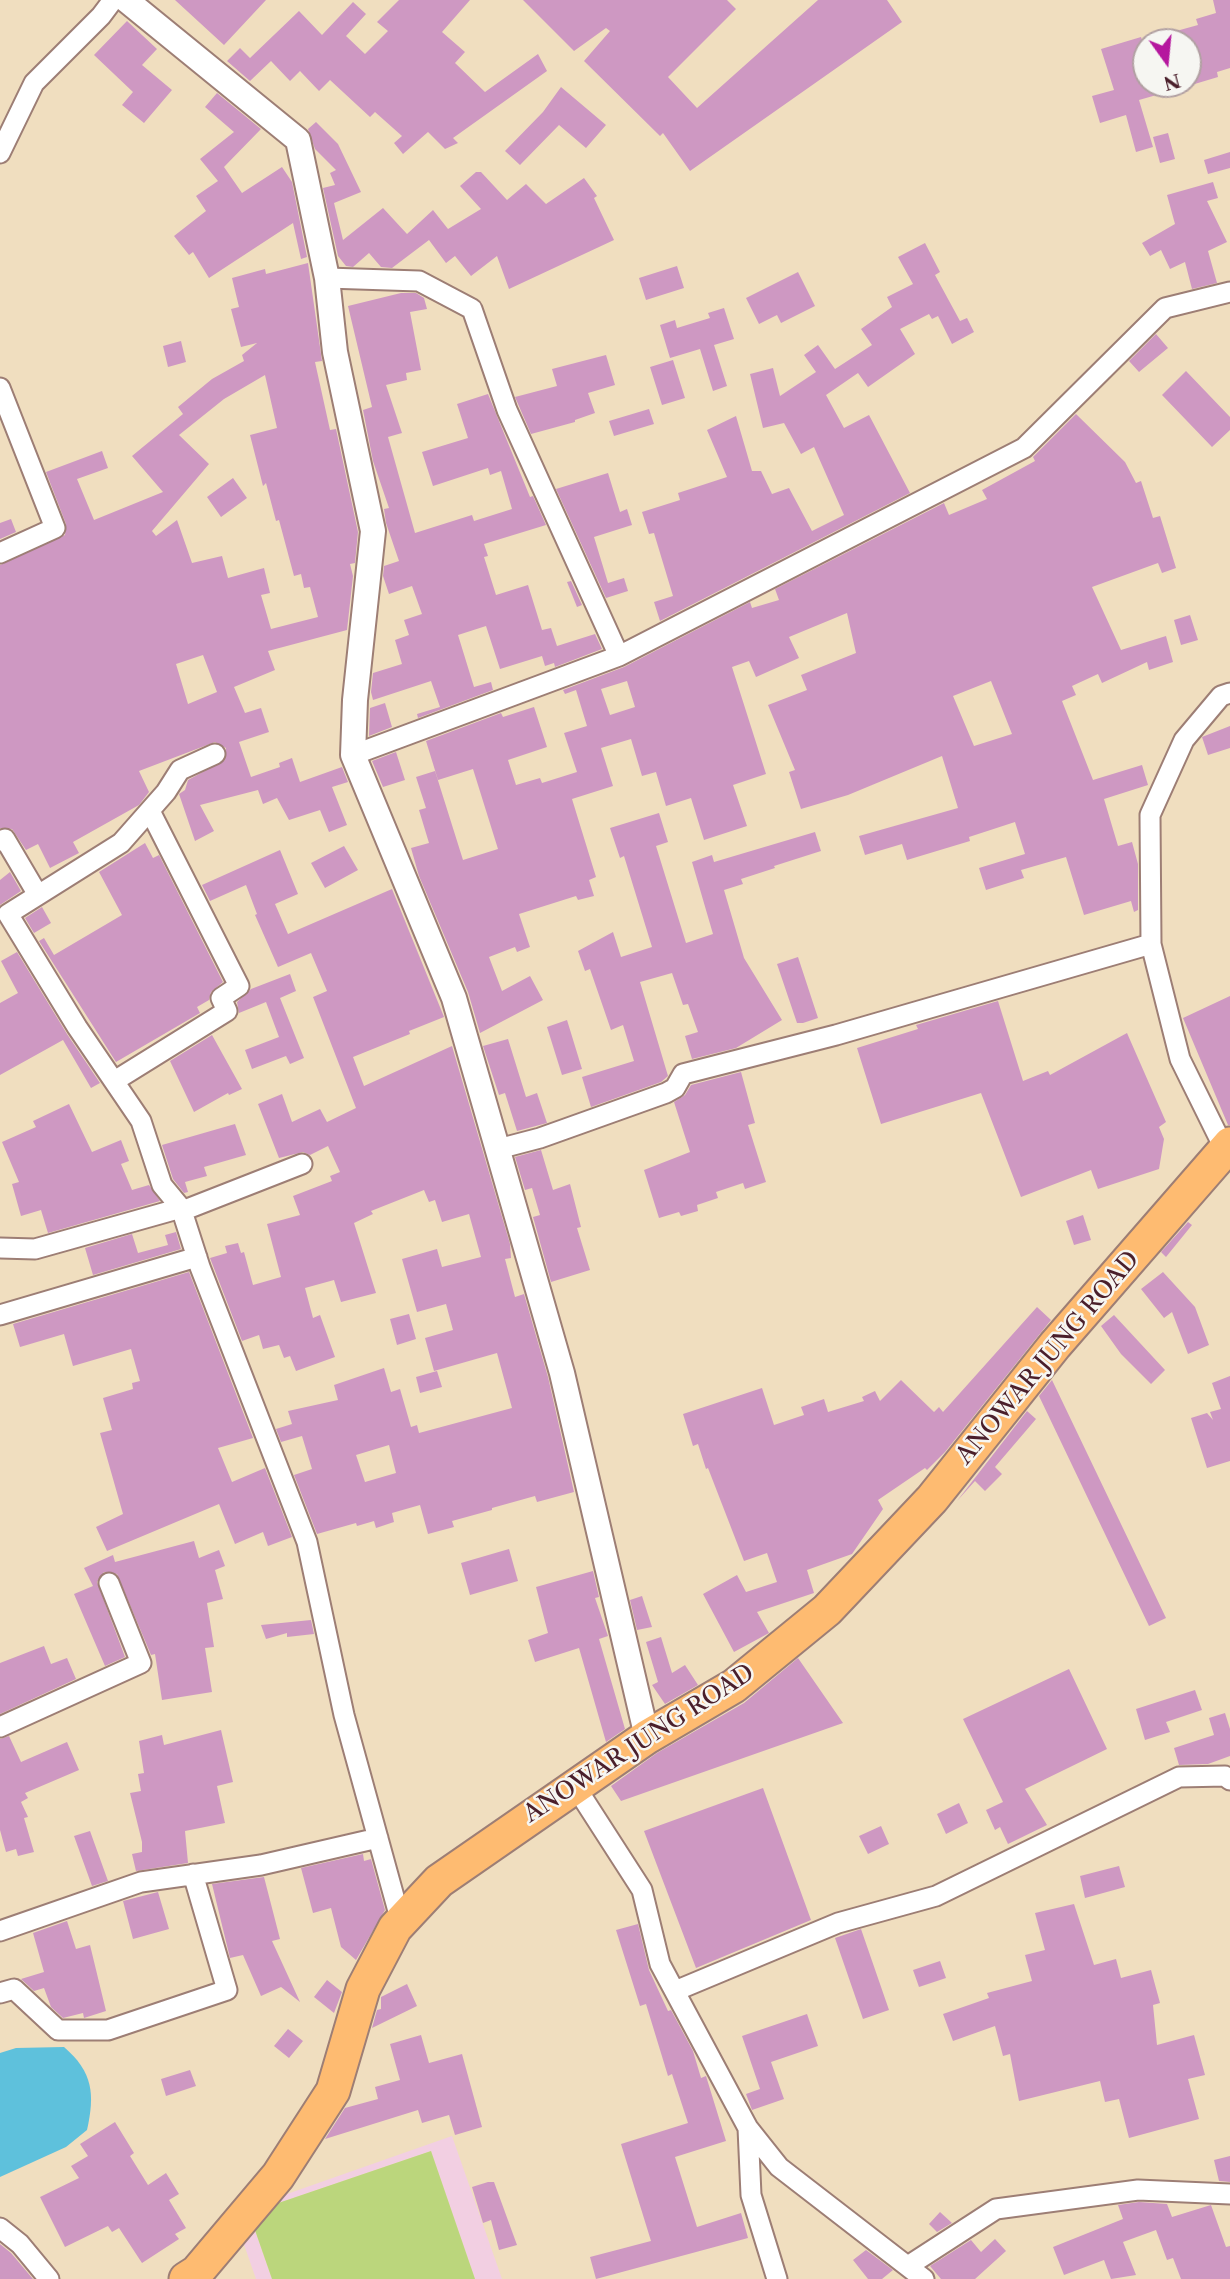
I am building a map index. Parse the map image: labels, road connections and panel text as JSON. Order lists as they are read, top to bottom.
{
  "streets": {
    "highway": ["ANOWAR JUNG ROAD"]
  },
  "north": "bottom"
}
